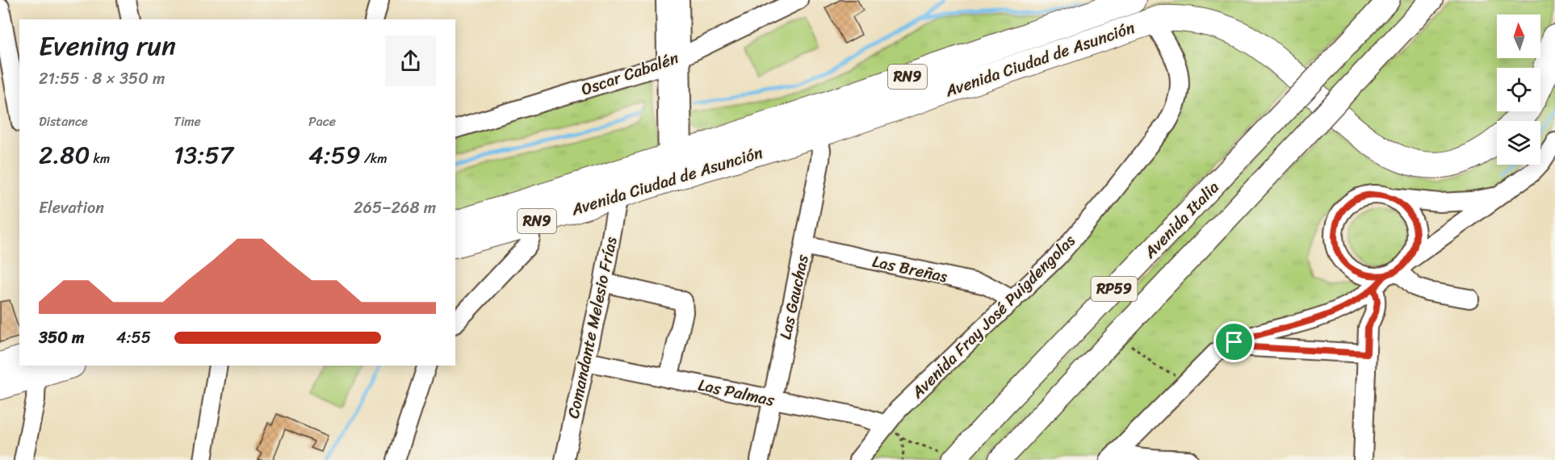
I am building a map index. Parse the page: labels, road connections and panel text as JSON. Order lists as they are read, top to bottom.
{
  "streets": {
    "highway": ["Avenida Ciudad de Asunción", "RN9"],
    "main road": ["Avenida Italia", "RP59"],
    "street": [
      "Oscar Cabalén",
      "Las Breñas",
      "Las Gauchas",
      "Avenida Fray José Puigdengolas",
      "Comandante Melesio Frías",
      "Las Palmas"
    ]
  },
  "crossings": [
    ["Avenida Ciudad de Asunción", "Las Gauchas"],
    ["Avenida Ciudad de Asunción", "Avenida Fray José Puigdengolas"],
    ["Avenida Ciudad de Asunción", "Comandante Melesio Frías"],
    ["Las Breñas", "Las Gauchas"],
    ["Las Breñas", "Avenida Fray José Puigdengolas"],
    ["Las Gauchas", "Las Palmas"],
    ["Avenida Fray José Puigdengolas", "Las Palmas"],
    ["Comandante Melesio Frías", "Las Palmas"]
  ],
  "north": "top",
  "page": {
    "heading": ["Evening run", "21:55 · 8 × 350 m"],
    "stats": [
      ["Distance", "2.80 km"],
      ["Time", "13:57"],
      ["Pace", "4:59 /km"]
    ],
    "chart": ["Elevation", "265–268 m"],
    "list": [
      {
        "name": "350 m",
        "note": "4:55"
      }
    ]
  }
}
